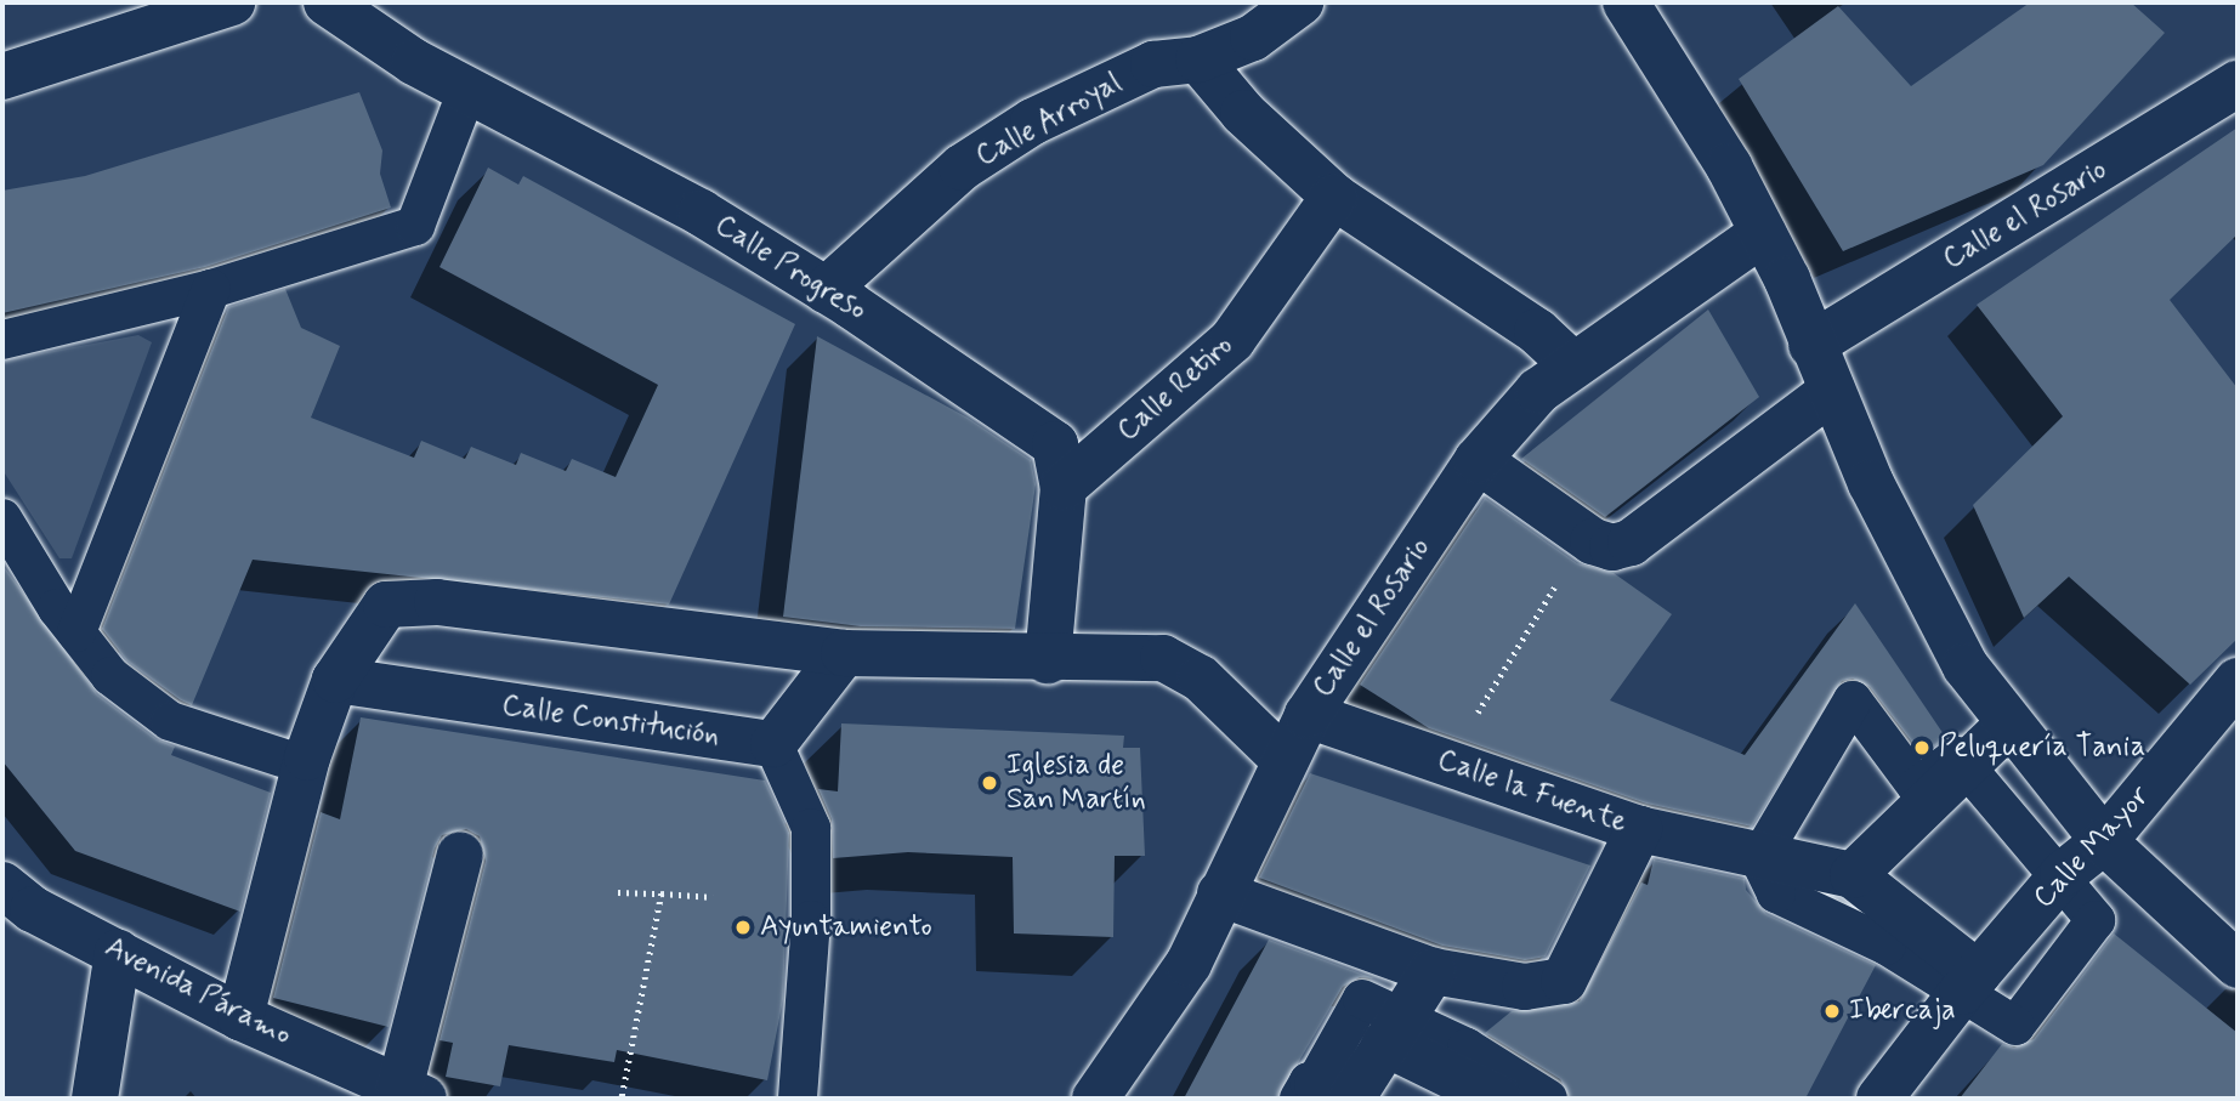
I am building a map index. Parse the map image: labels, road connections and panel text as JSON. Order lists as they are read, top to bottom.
{
  "streets": {
    "street": [
      "Calle Arroyal",
      "Calle el Rosario",
      "Calle Progreso",
      "Calle Retiro",
      "Calle Constitución",
      "Calle la Fuente",
      "Calle Mayor",
      "Avenida Páramo"
    ]
  },
  "crossings": [
    ["Calle Arroyal", "Calle Progreso"],
    ["Calle el Rosario", "Calle la Fuente"],
    ["Calle Progreso", "Calle Retiro"]
  ],
  "places": [
    "Peluquería Tania",
    "Iglesia de San Martín",
    "Ayuntamiento",
    "Ibercaja"
  ]
}
